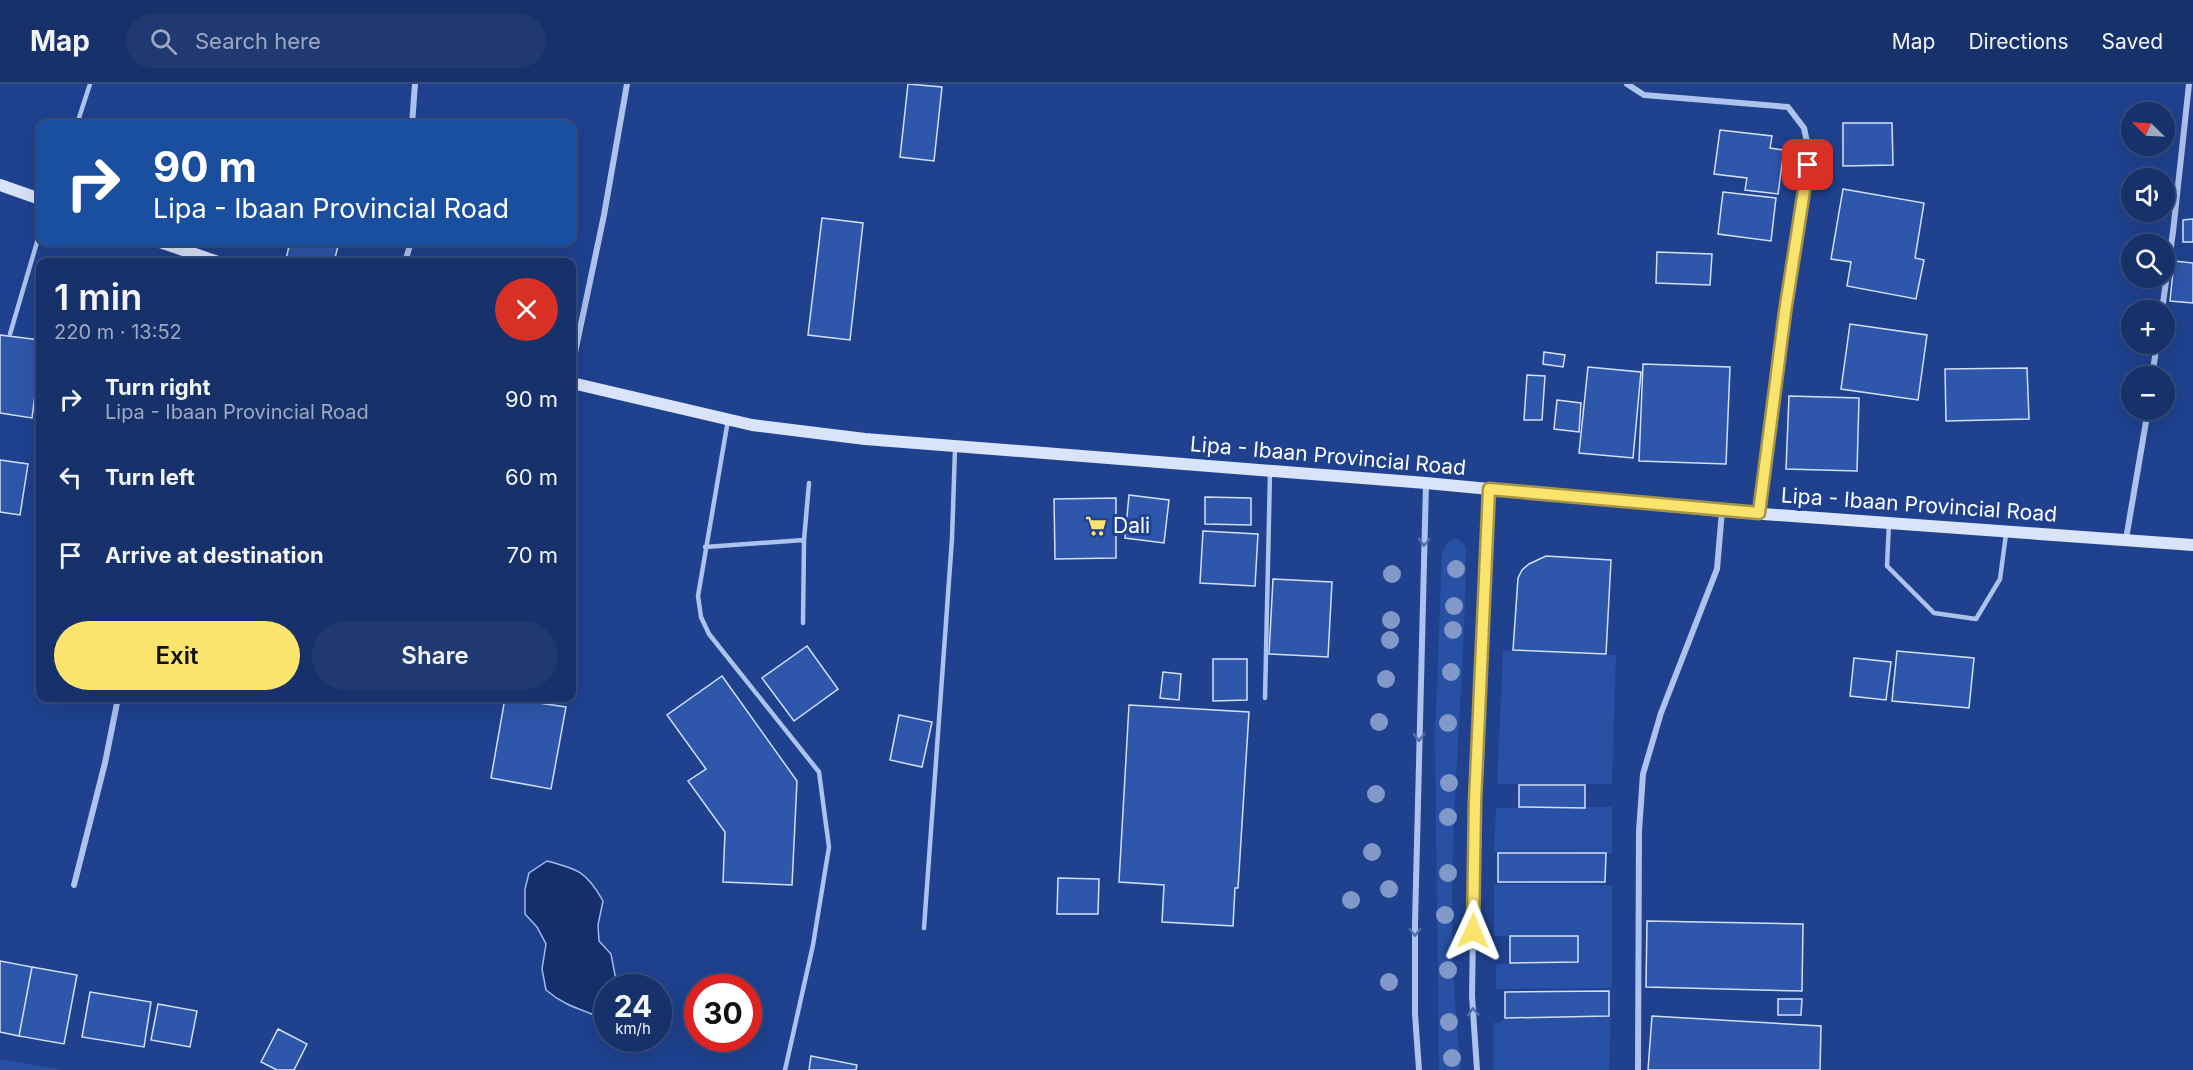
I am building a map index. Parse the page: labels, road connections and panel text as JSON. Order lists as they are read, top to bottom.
{
  "streets": {
    "main road": ["Lipa - Ibaan Provincial Road"]
  },
  "places": {
    "supermarket": ["Dali"]
  },
  "north": "top left",
  "page": {
    "header": "Map",
    "search": "Search here",
    "nav": ["Map", "Directions", "Saved"],
    "map_buttons": ["+", "−"],
    "turn": ["90 m", "Lipa - Ibaan Provincial Road"],
    "heading": ["1 min", "220 m · 13:52"],
    "list": [
      {
        "name": "Turn right",
        "note": "Lipa - Ibaan Provincial Road",
        "value": "90 m"
      },
      {
        "name": "Turn left",
        "value": "60 m"
      },
      {
        "name": "Arrive at destination",
        "value": "70 m"
      }
    ],
    "buttons": ["Exit", "Share"],
    "speed": "24 km/h",
    "limit": "30"
  }
}
